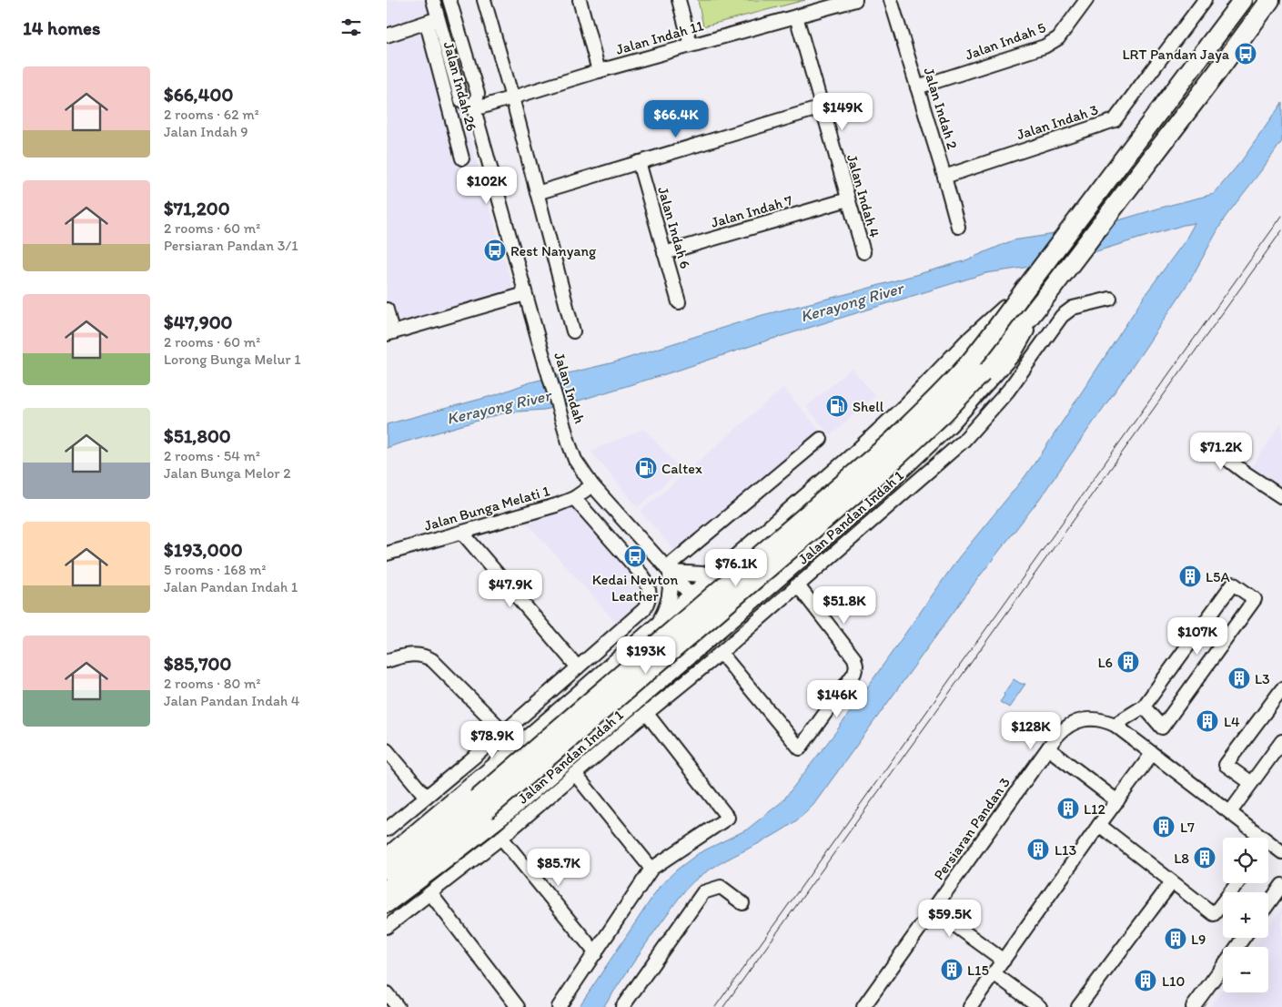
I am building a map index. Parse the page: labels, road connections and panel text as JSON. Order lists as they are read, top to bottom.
{
  "streets": {
    "street": [
      "Jalan Indah 11",
      "Jalan Indah 5",
      "Jalan Indah 26",
      "Jalan Indah 2",
      "Jalan Indah 3",
      "Jalan Indah 4",
      "Jalan Indah 7",
      "Jalan Indah 6",
      "Jalan Indah",
      "Jalan Bunga Melati 1",
      "Jalan Pandan Indah 1",
      "Persiaran Pandan 3"
    ]
  },
  "crossings": [
    ["Jalan Indah 11", "Jalan Indah 4"],
    ["Jalan Indah 11", "Jalan Indah"],
    ["Jalan Indah 5", "Jalan Indah 2"],
    ["Jalan Indah 26", "Jalan Indah"],
    ["Jalan Indah 2", "Jalan Indah 3"],
    ["Jalan Indah 4", "Jalan Indah 7"],
    ["Jalan Indah 7", "Jalan Indah 6"],
    ["Jalan Indah", "Jalan Bunga Melati 1"]
  ],
  "water": ["Kerayong River"],
  "places": {
    "bus stop": ["LRT Pandan Jaya", "Rest Nanyang", "Kedai Newton Leather"],
    "fuel station": ["Shell", "Caltex"],
    "building": [
      "L5A",
      "L6",
      "L3",
      "L4",
      "L12",
      "L7",
      "L13",
      "L8",
      "L9",
      "L15",
      "L10"
    ]
  },
  "page": {
    "heading": "14 homes",
    "list": [
      {
        "name": "$66,400",
        "note": "2 rooms · 62 m² · Jalan Indah 9"
      },
      {
        "name": "$71,200",
        "note": "2 rooms · 60 m² · Persiaran Pandan 3/1"
      },
      {
        "name": "$47,900",
        "note": "2 rooms · 60 m² · Lorong Bunga Melur 1"
      },
      {
        "name": "$51,800",
        "note": "2 rooms · 54 m² · Jalan Bunga Melor 2"
      },
      {
        "name": "$193,000",
        "note": "5 rooms · 168 m² · Jalan Pandan Indah 1"
      },
      {
        "name": "$85,700",
        "note": "2 rooms · 80 m² · Jalan Pandan Indah 4"
      }
    ],
    "price": [
      "$149K",
      "$66.4K",
      "$102K",
      "$71.2K",
      "$76.1K",
      "$47.9K",
      "$51.8K",
      "$107K",
      "$193K",
      "$146K",
      "$128K",
      "$78.9K",
      "$85.7K",
      "$59.5K"
    ],
    "map_buttons": ["+", "−"]
  }
}
